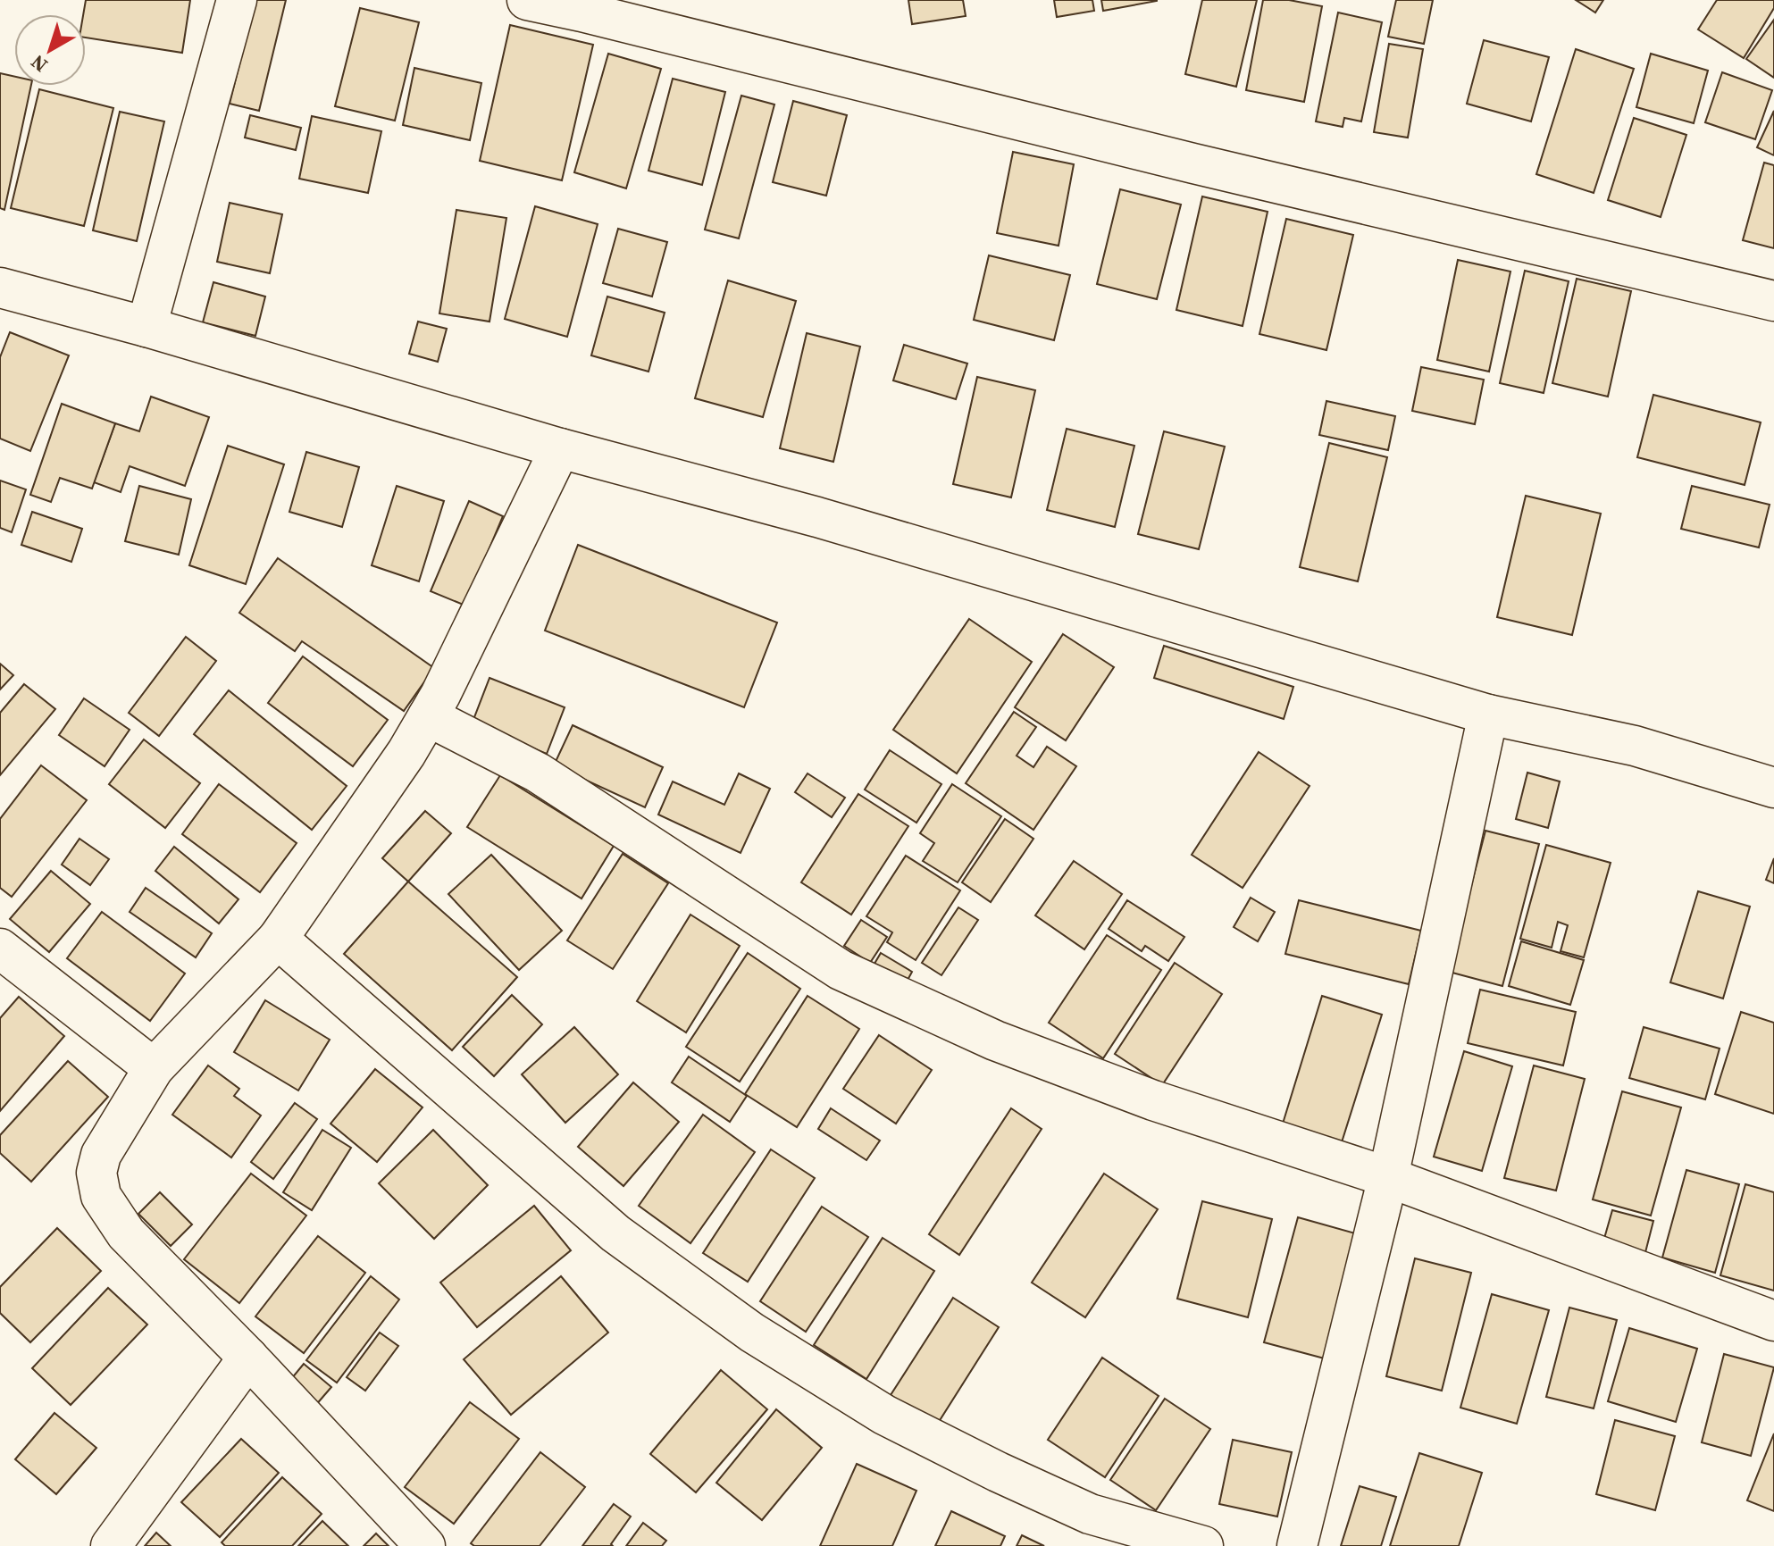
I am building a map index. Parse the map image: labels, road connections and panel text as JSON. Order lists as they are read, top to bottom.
{
  "north": "bottom left"
}
